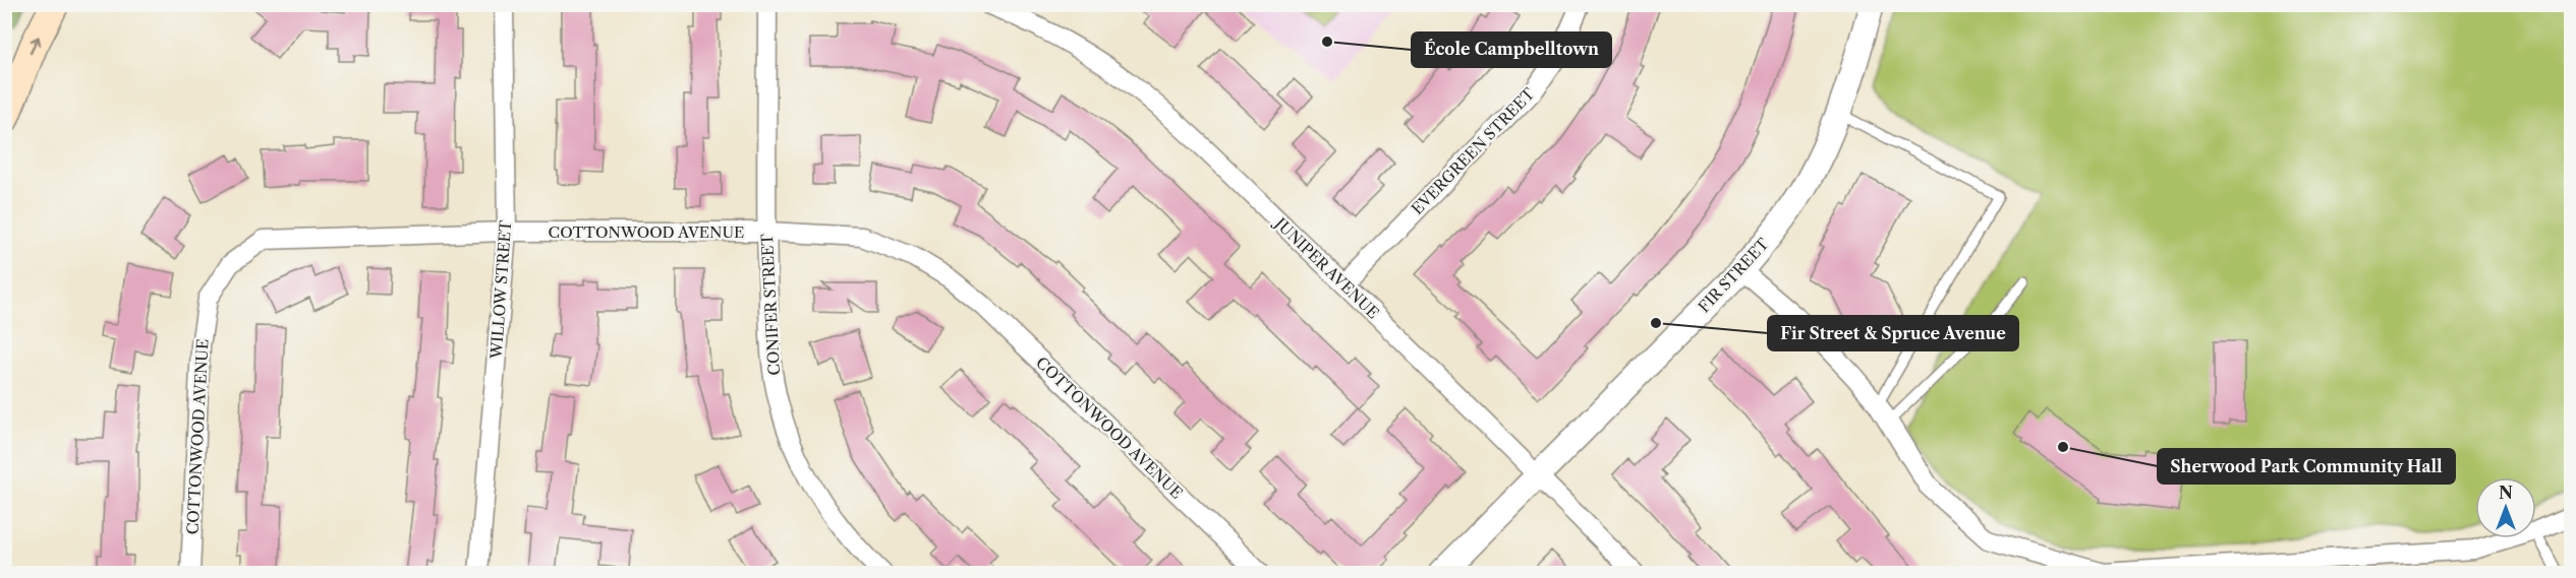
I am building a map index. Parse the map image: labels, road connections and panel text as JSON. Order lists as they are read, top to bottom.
{
  "streets": {
    "street": [
      "EVERGREEN STREET",
      "COTTONWOOD AVENUE",
      "JUNIPER AVENUE",
      "FIR STREET",
      "WILLOW STREET",
      "CONIFER STREET"
    ]
  },
  "crossings": [
    ["EVERGREEN STREET", "JUNIPER AVENUE"],
    ["COTTONWOOD AVENUE", "WILLOW STREET"],
    ["COTTONWOOD AVENUE", "CONIFER STREET"],
    ["JUNIPER AVENUE", "FIR STREET"]
  ],
  "places": ["École Campbelltown", "Fir Street & Spruce Avenue", "Sherwood Park Community Hall"],
  "north": "top"
}
